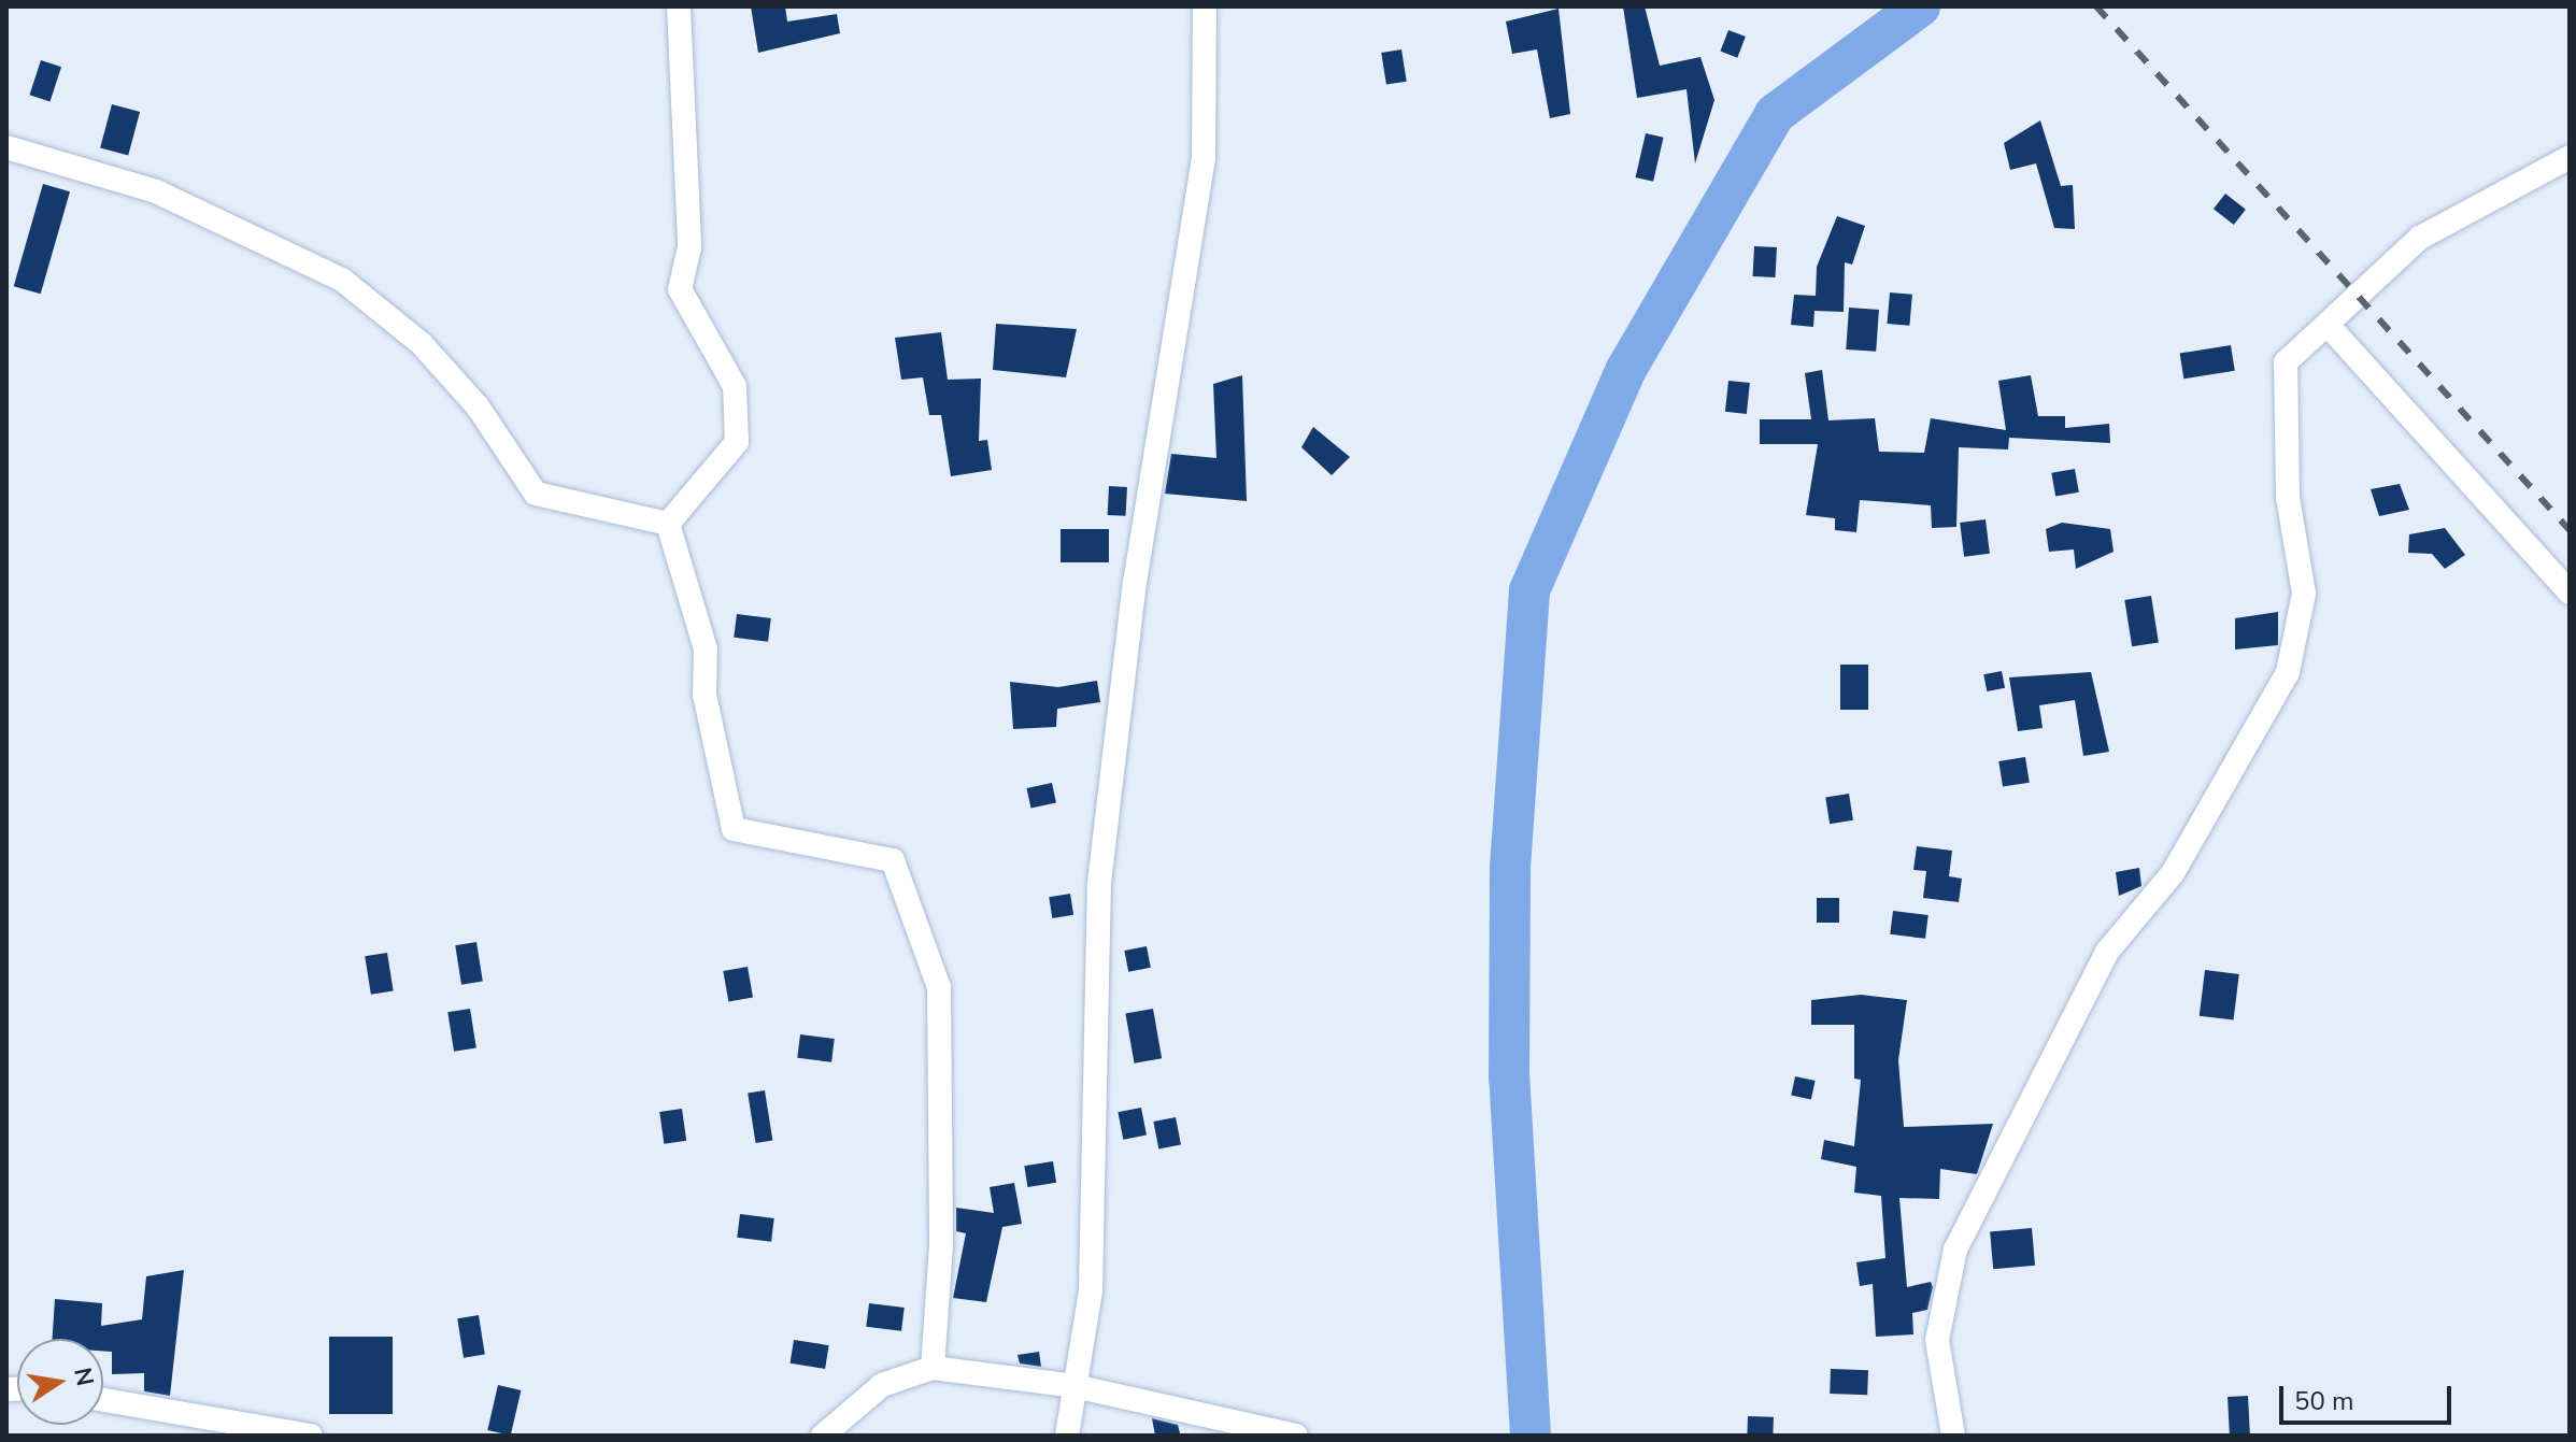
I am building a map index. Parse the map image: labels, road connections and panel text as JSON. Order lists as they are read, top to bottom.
{
  "scale_bar": "50 m",
  "north": "right"
}
